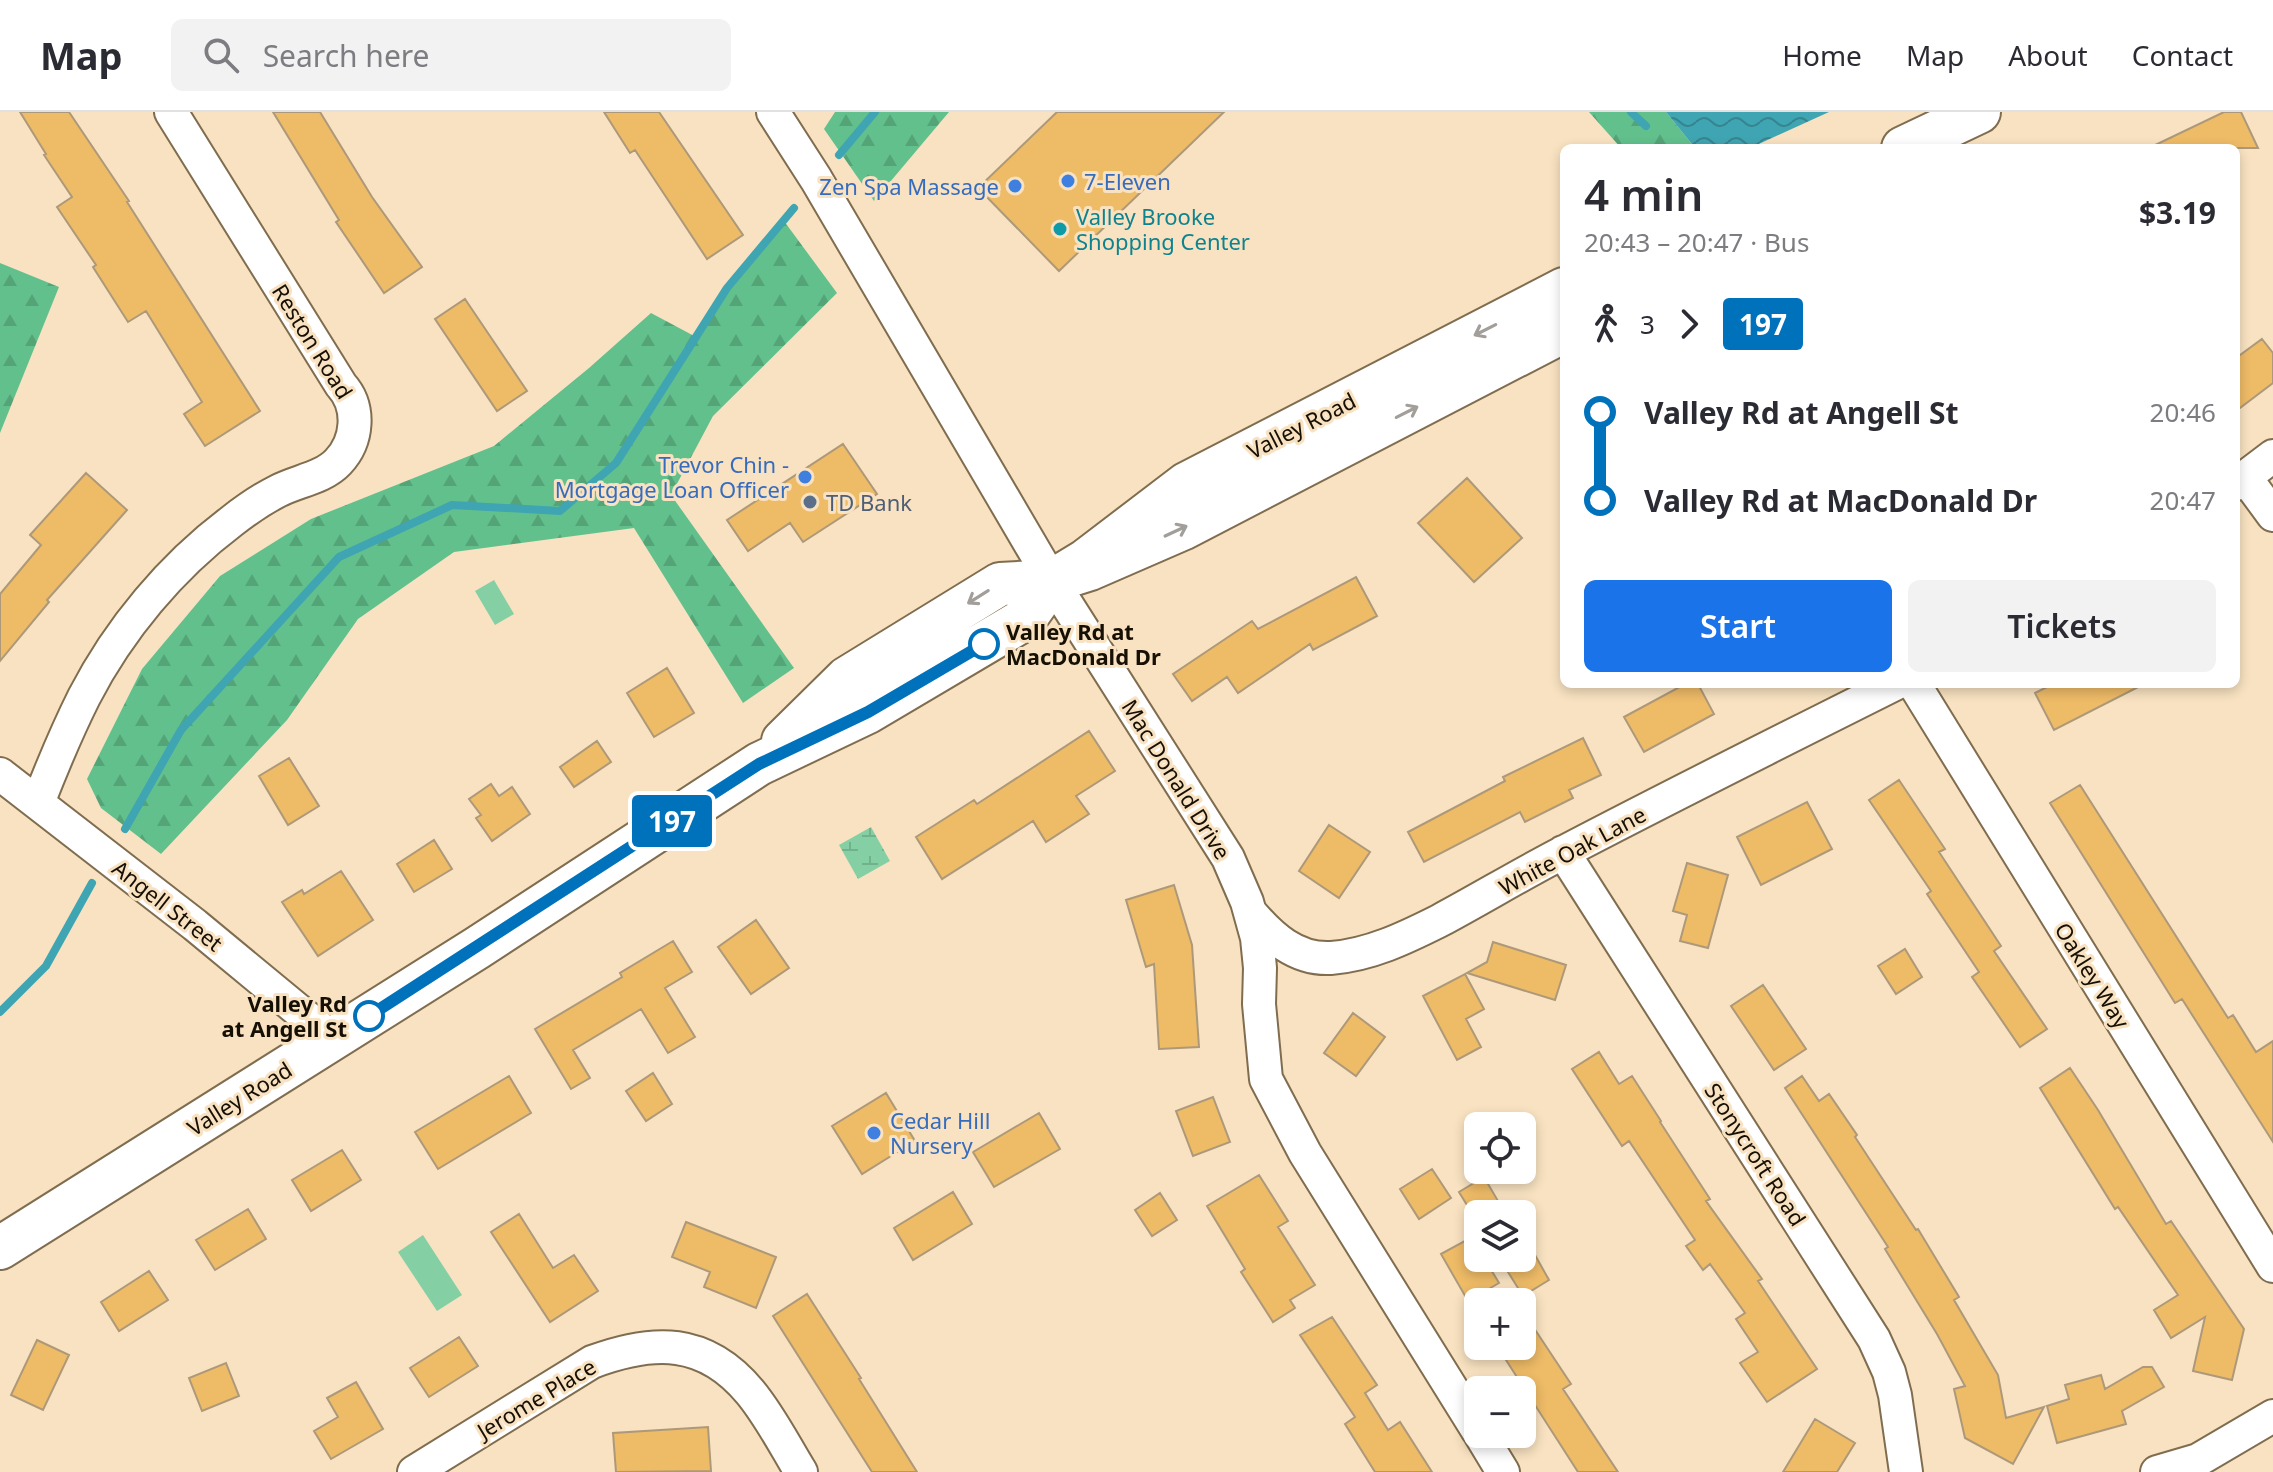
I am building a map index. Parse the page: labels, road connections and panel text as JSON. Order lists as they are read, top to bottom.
{
  "streets": {
    "main road": ["Valley Road"],
    "street": [
      "Reston Road",
      "Mac Donald Drive",
      "White Oak Lane",
      "Angell Street",
      "Oakley Way",
      "Stonycroft Road",
      "Jerome Place"
    ]
  },
  "crossings": [
    ["Reston Road", "Angell Street"],
    ["Valley Road", "Mac Donald Drive"],
    ["Valley Road", "Angell Street"],
    ["Mac Donald Drive", "White Oak Lane"],
    ["White Oak Lane", "Stonycroft Road"]
  ],
  "places": [
    "7-Eleven",
    "Zen Spa Massage",
    "Valley Brooke Shopping Center",
    "Trevor Chin - Mortgage Loan Officer",
    "TD Bank",
    "Valley Rd at MacDonald Dr",
    "Valley Rd at Angell St",
    "Cedar Hill Nursery"
  ],
  "lines": ["bus line 197"],
  "page": {
    "header": "Map",
    "search": "Search here",
    "nav": [
      "Home",
      "Map",
      "About",
      "Contact"
    ],
    "on_map": "197",
    "heading": ["4 min", "20:43 – 20:47 · Bus", "$3.19"],
    "legs": ["3", "197"],
    "list": [
      {
        "name": "Valley Rd at Angell St",
        "value": "20:46"
      },
      {
        "name": "Valley Rd at MacDonald Dr",
        "value": "20:47"
      }
    ],
    "buttons": ["Start", "Tickets"],
    "map_buttons": ["+", "−"]
  }
}
